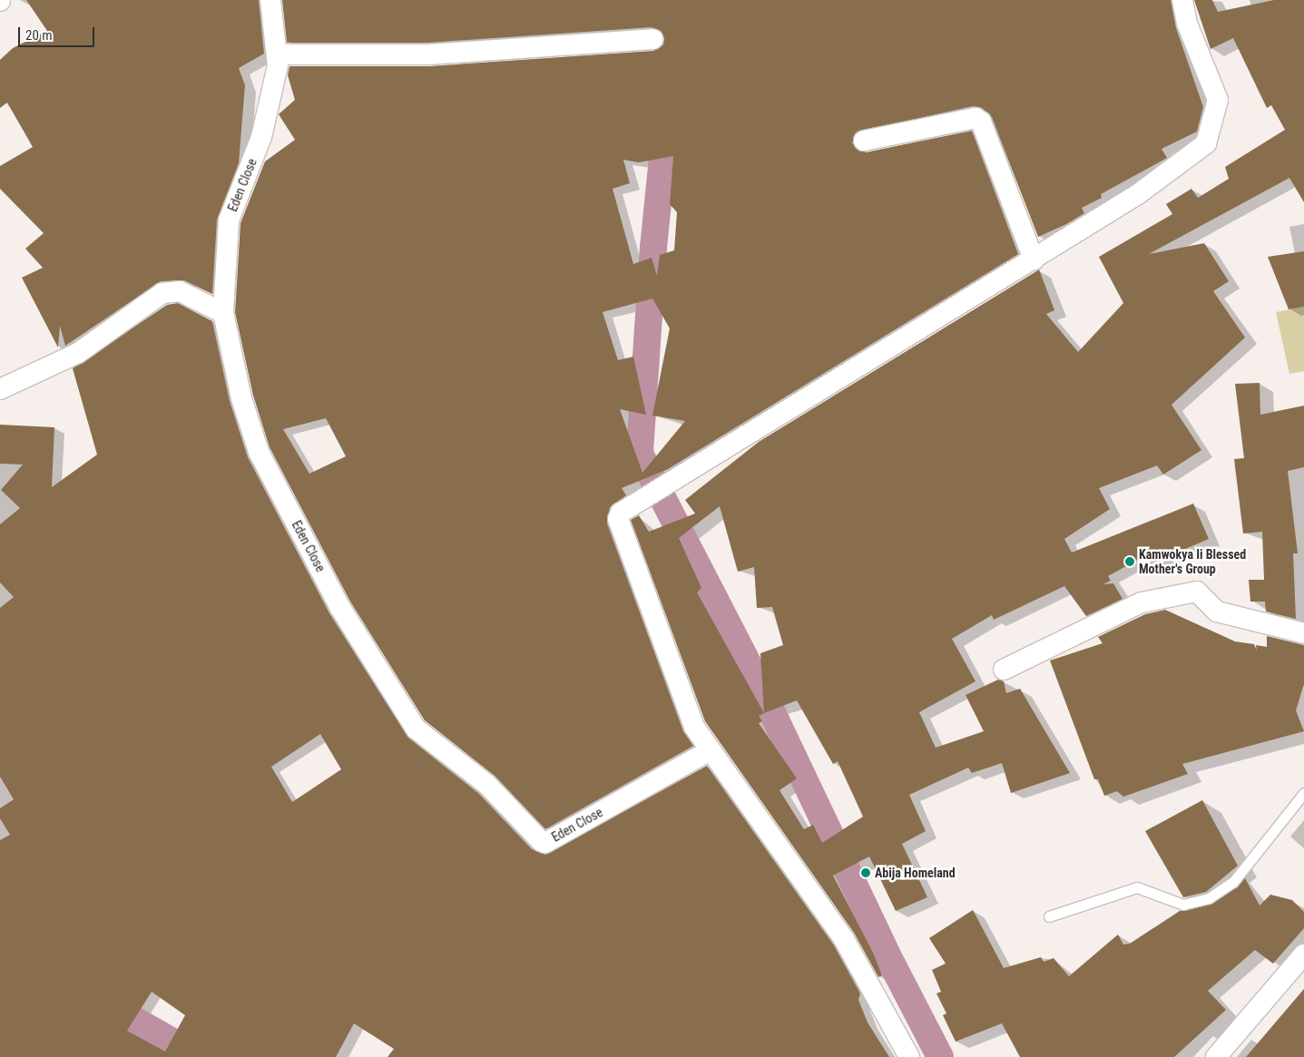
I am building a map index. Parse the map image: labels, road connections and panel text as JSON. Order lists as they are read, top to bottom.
{
  "streets": {
    "street": ["Eden Close"]
  },
  "places": ["Kamwokya Ii Blessed Mother's Group", "Abija Homeland"],
  "scale_bar": "20 m"
}
